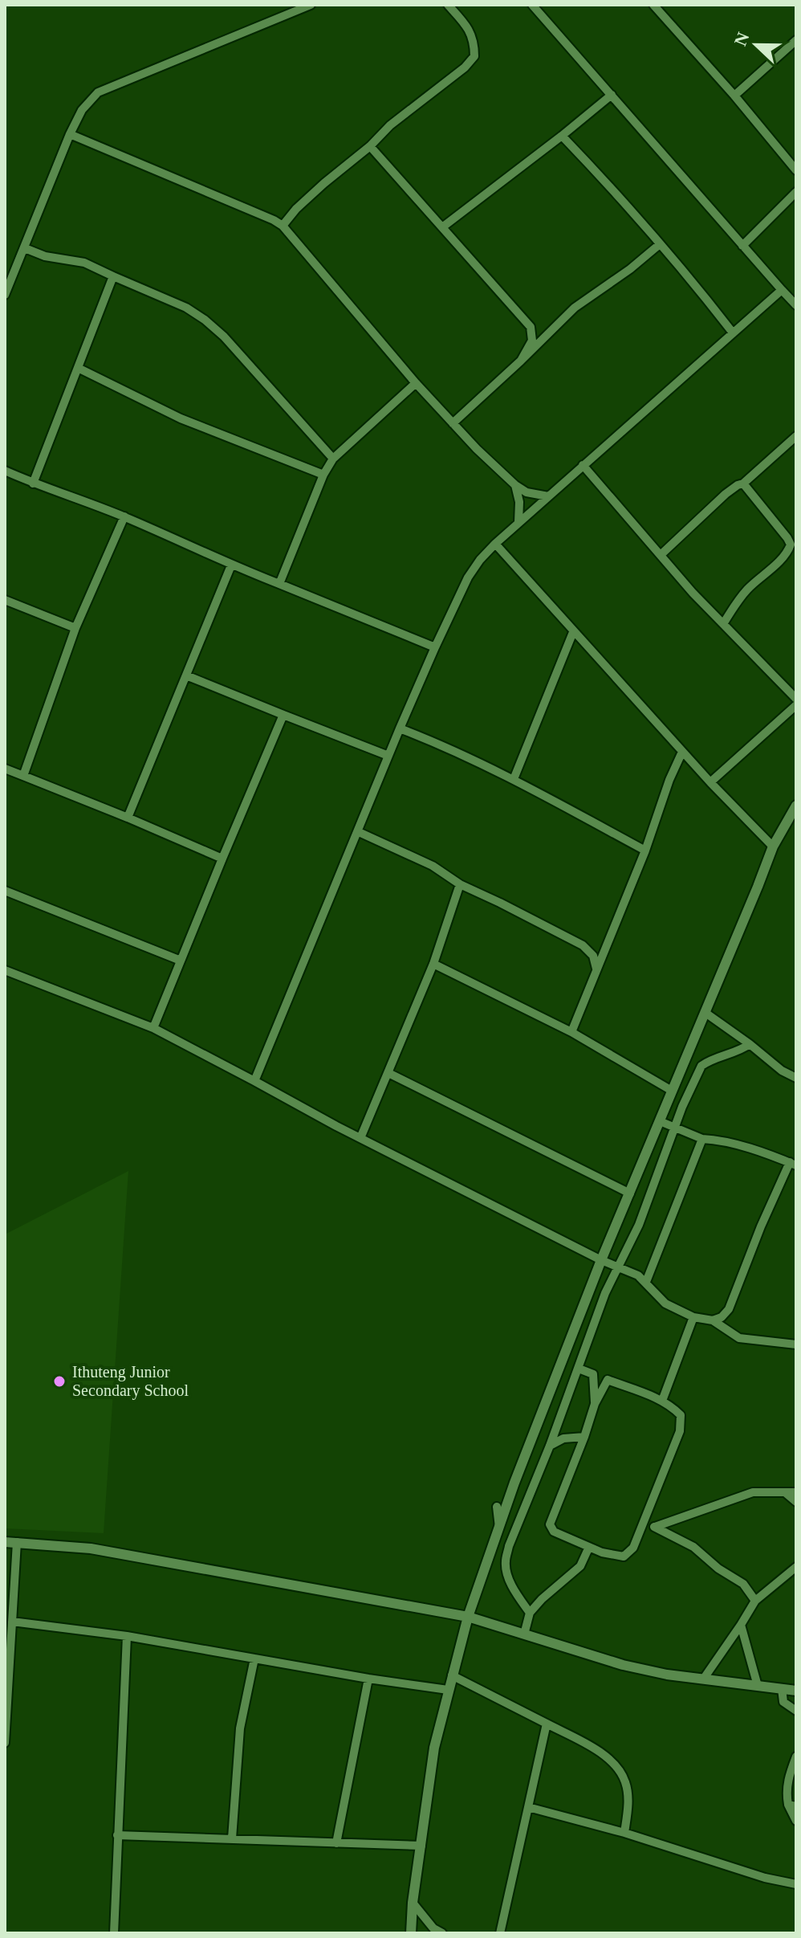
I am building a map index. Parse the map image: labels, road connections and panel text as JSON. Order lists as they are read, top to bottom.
{
  "places": ["Ithuteng Junior Secondary School"],
  "north": "left"
}
